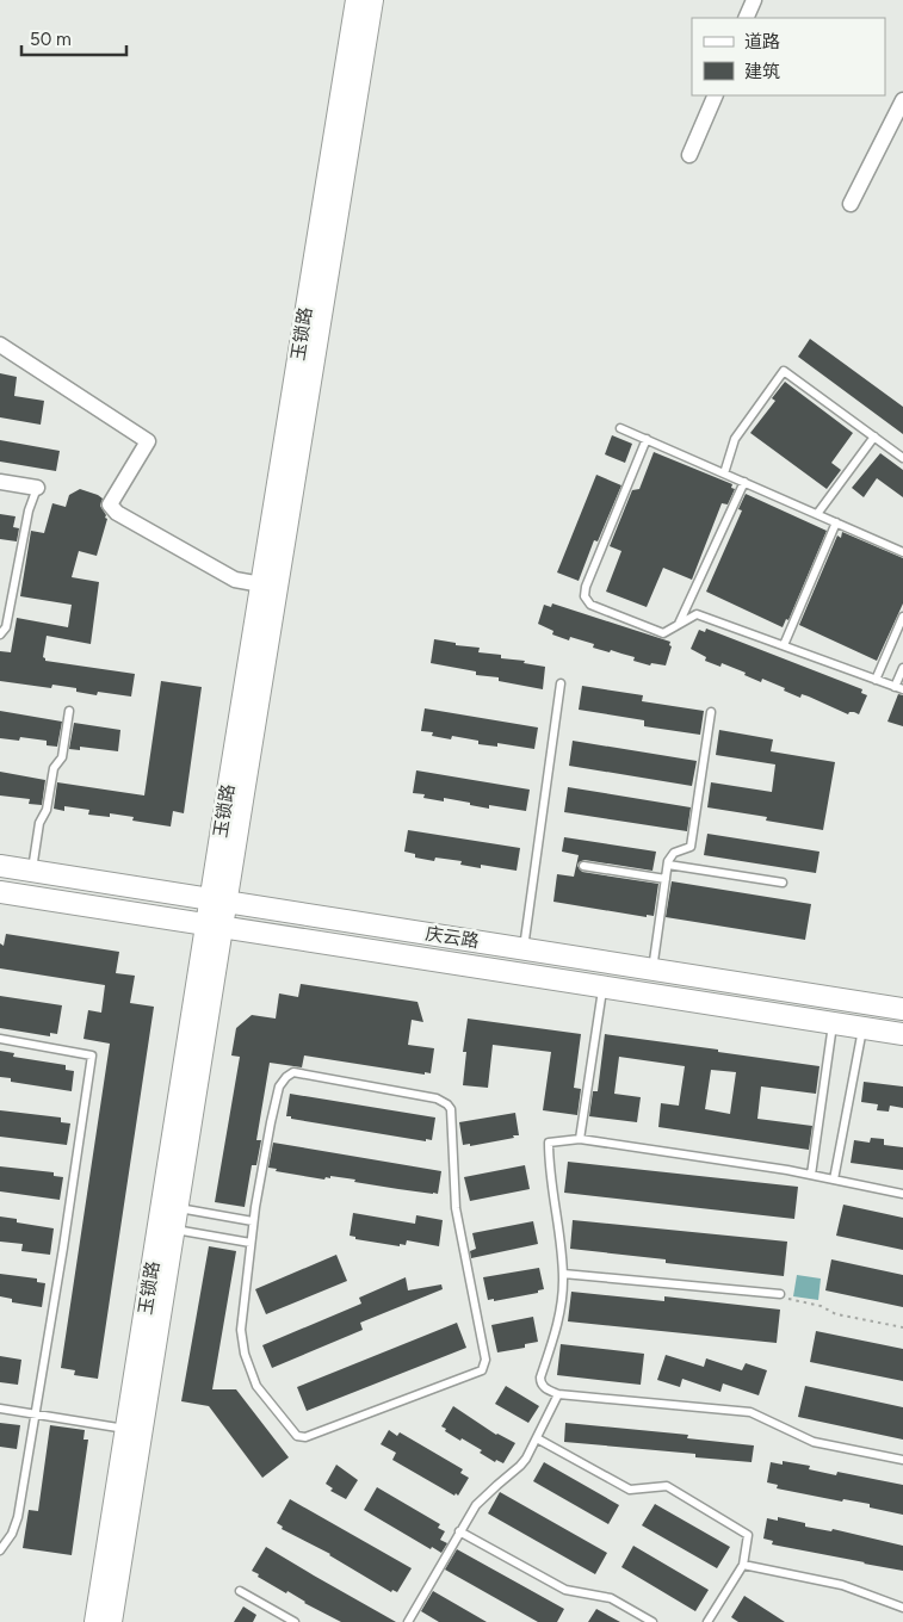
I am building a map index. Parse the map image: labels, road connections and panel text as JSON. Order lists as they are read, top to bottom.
{
  "streets": {
    "street": ["玉锁路", "庆云路"]
  },
  "crossings": [
    ["玉锁路", "庆云路"]
  ],
  "legend": ["道路", "建筑"],
  "scale_bar": "50 m"
}
